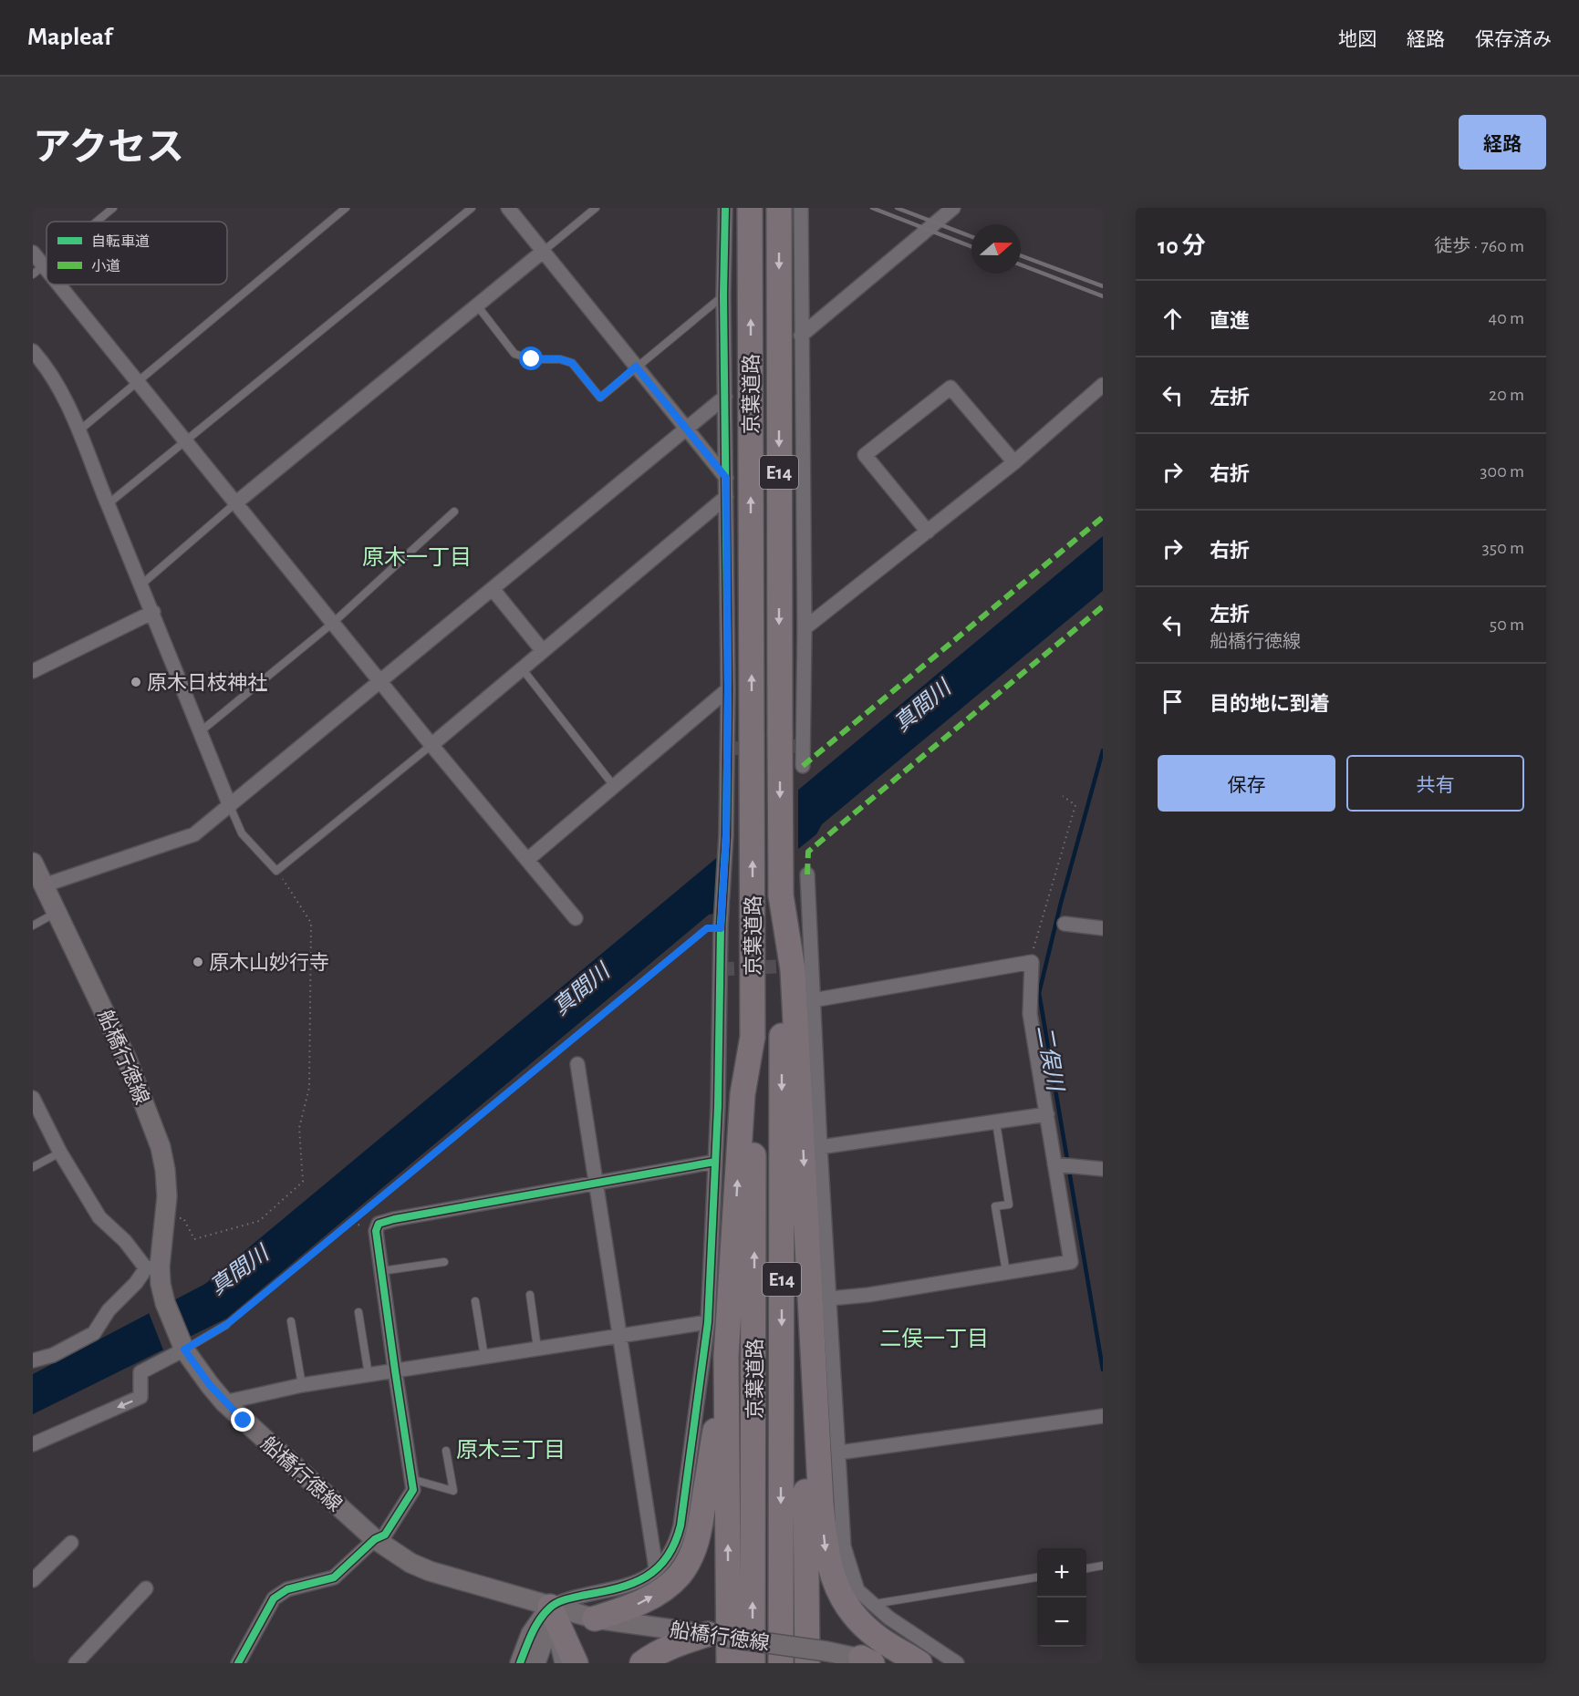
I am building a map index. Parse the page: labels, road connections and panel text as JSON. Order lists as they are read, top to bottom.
{
  "streets": {
    "highway": ["京葉道路", "E14"],
    "main road": ["船橋行徳線"]
  },
  "districts": ["原木一丁目", "二俣一丁目", "原木三丁目"],
  "water": ["真間川", "二俣川"],
  "places": ["原木日枝神社", "原木山妙行寺"],
  "legend": ["自転車道", "小道"],
  "north": "right",
  "page": {
    "header": "Mapleaf",
    "nav": ["地図", "経路", "保存済み"],
    "title": "アクセス",
    "buttons": [
      "経路",
      ["保存", "共有"]
    ],
    "heading": ["10 分", "徒歩 · 760 m"],
    "list": [
      ["直進", "40 m"],
      ["左折", "20 m"],
      ["右折", "300 m"],
      ["右折", "350 m"],
      ["左折", "船橋行徳線", "50 m"],
      "目的地に到着"
    ],
    "map_buttons": ["+", "−"]
  }
}
